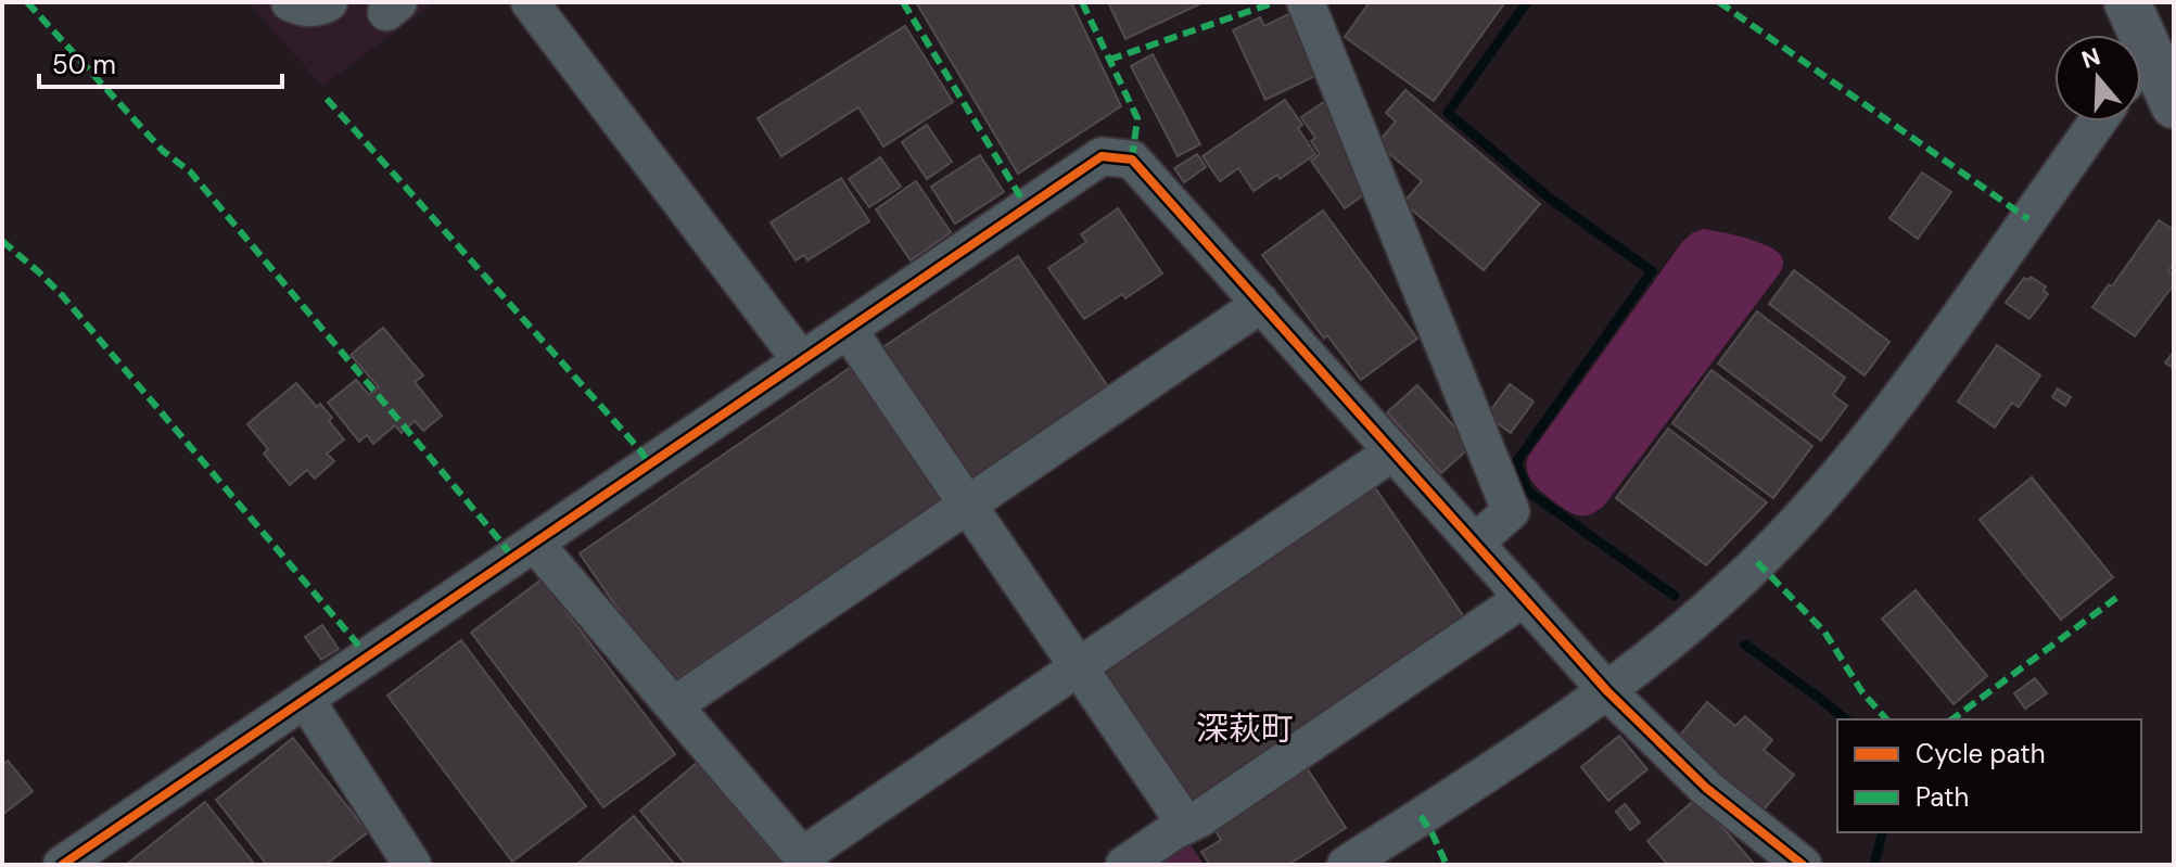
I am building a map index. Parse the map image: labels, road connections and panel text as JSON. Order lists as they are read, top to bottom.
{
  "districts": ["深萩町"],
  "legend": ["Cycle path", "Path"],
  "scale_bar": "50 m",
  "north": "top"
}
